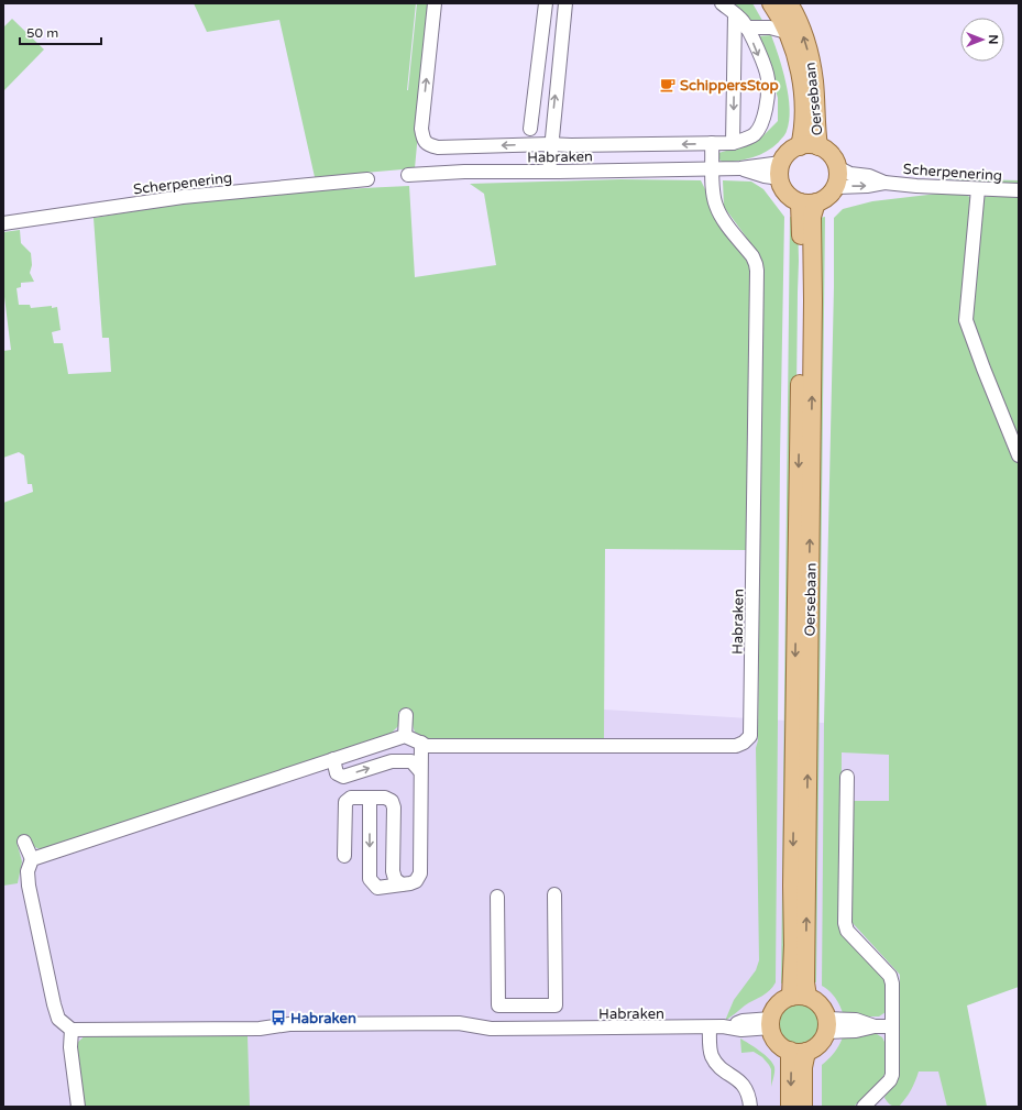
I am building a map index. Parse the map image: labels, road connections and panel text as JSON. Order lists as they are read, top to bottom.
{
  "streets": {
    "main road": ["Oersebaan"],
    "street": ["Habraken", "Scherpenering"]
  },
  "crossings": [
    ["Oersebaan", "Habraken"],
    ["Oersebaan", "Scherpenering"],
    ["Habraken", "Scherpenering"]
  ],
  "places": {
    "cafe": ["SchippersStop"],
    "bus stop": ["Habraken"]
  },
  "scale_bar": "50 m",
  "north": "right"
}
